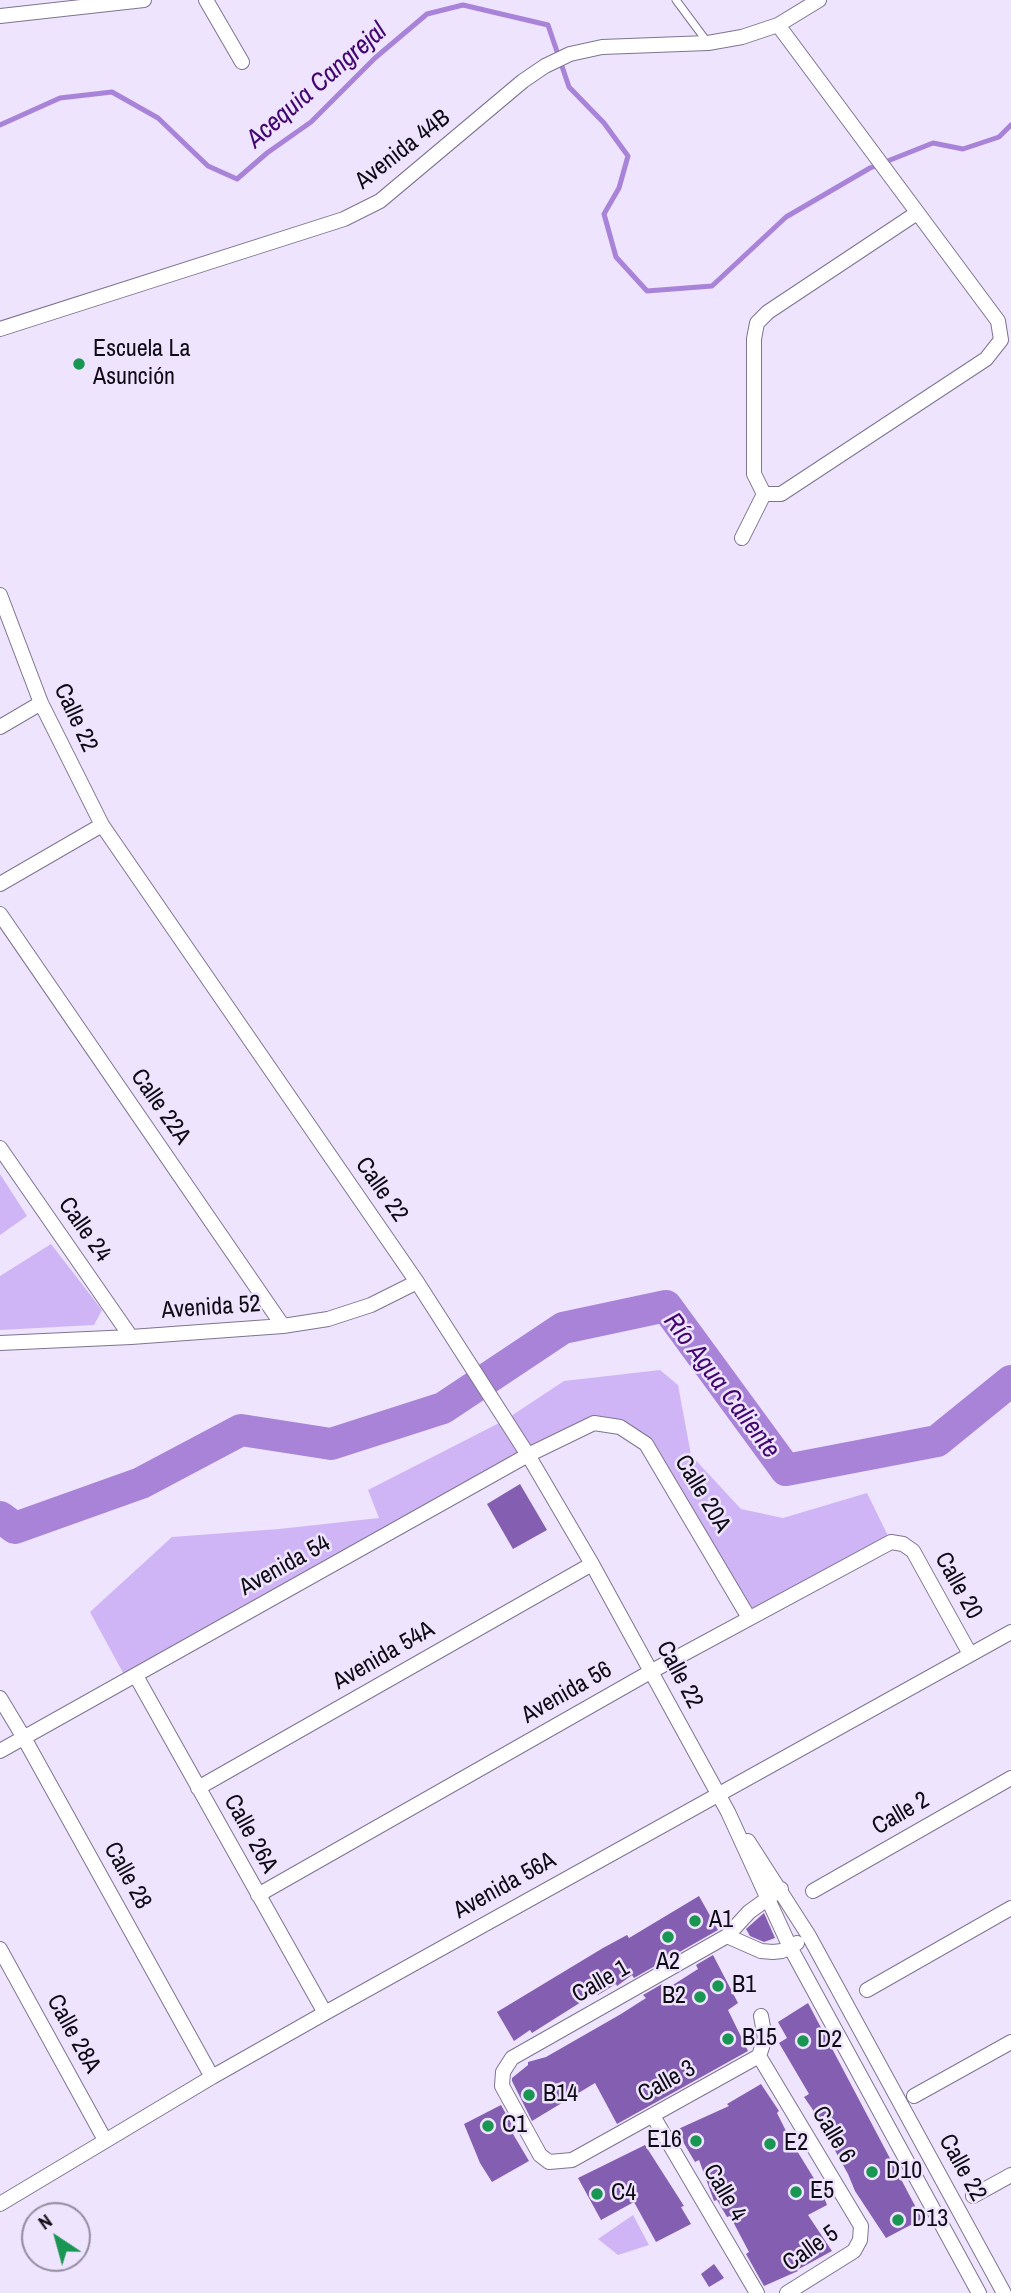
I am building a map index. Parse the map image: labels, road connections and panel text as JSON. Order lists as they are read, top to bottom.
{
  "streets": {
    "street": [
      "Avenida 44B",
      "Calle 22",
      "Calle 22A",
      "Calle 24",
      "Avenida 52",
      "Calle 20A",
      "Avenida 54",
      "Calle 20",
      "Avenida 54A",
      "Avenida 56",
      "Calle 2",
      "Calle 26A",
      "Calle 28",
      "Avenida 56A",
      "Calle 1",
      "Calle 28A",
      "Calle 3",
      "Calle 6",
      "Calle 4",
      "Calle 5"
    ]
  },
  "crossings": [
    ["Calle 22", "Avenida 52"],
    ["Calle 22", "Avenida 54"],
    ["Calle 22", "Avenida 54A"],
    ["Calle 22", "Avenida 56"],
    ["Calle 22", "Avenida 56A"],
    ["Calle 22", "Calle 1"],
    ["Calle 22A", "Avenida 52"],
    ["Calle 24", "Avenida 52"],
    ["Calle 20A", "Avenida 54"],
    ["Calle 20A", "Avenida 56"],
    ["Avenida 54", "Calle 26A"],
    ["Avenida 54", "Calle 28"],
    ["Calle 20", "Avenida 56"],
    ["Calle 20", "Avenida 56A"],
    ["Avenida 54A", "Calle 26A"],
    ["Avenida 56", "Calle 26A"],
    ["Calle 26A", "Avenida 56A"],
    ["Calle 28", "Avenida 56A"],
    ["Avenida 56A", "Calle 28A"],
    ["Calle 1", "Calle 3"],
    ["Calle 3", "Calle 6"],
    ["Calle 3", "Calle 4"],
    ["Calle 6", "Calle 5"]
  ],
  "water": ["Acequia Cangrejal", "Río Agua Caliente"],
  "places": [
    "Escuela La Asunción",
    "A1",
    "A2",
    "B1",
    "B2",
    "B15",
    "D2",
    "B14",
    "C1",
    "E16",
    "E2",
    "D10",
    "E5",
    "C4",
    "D13"
  ],
  "north": "top left"
}
